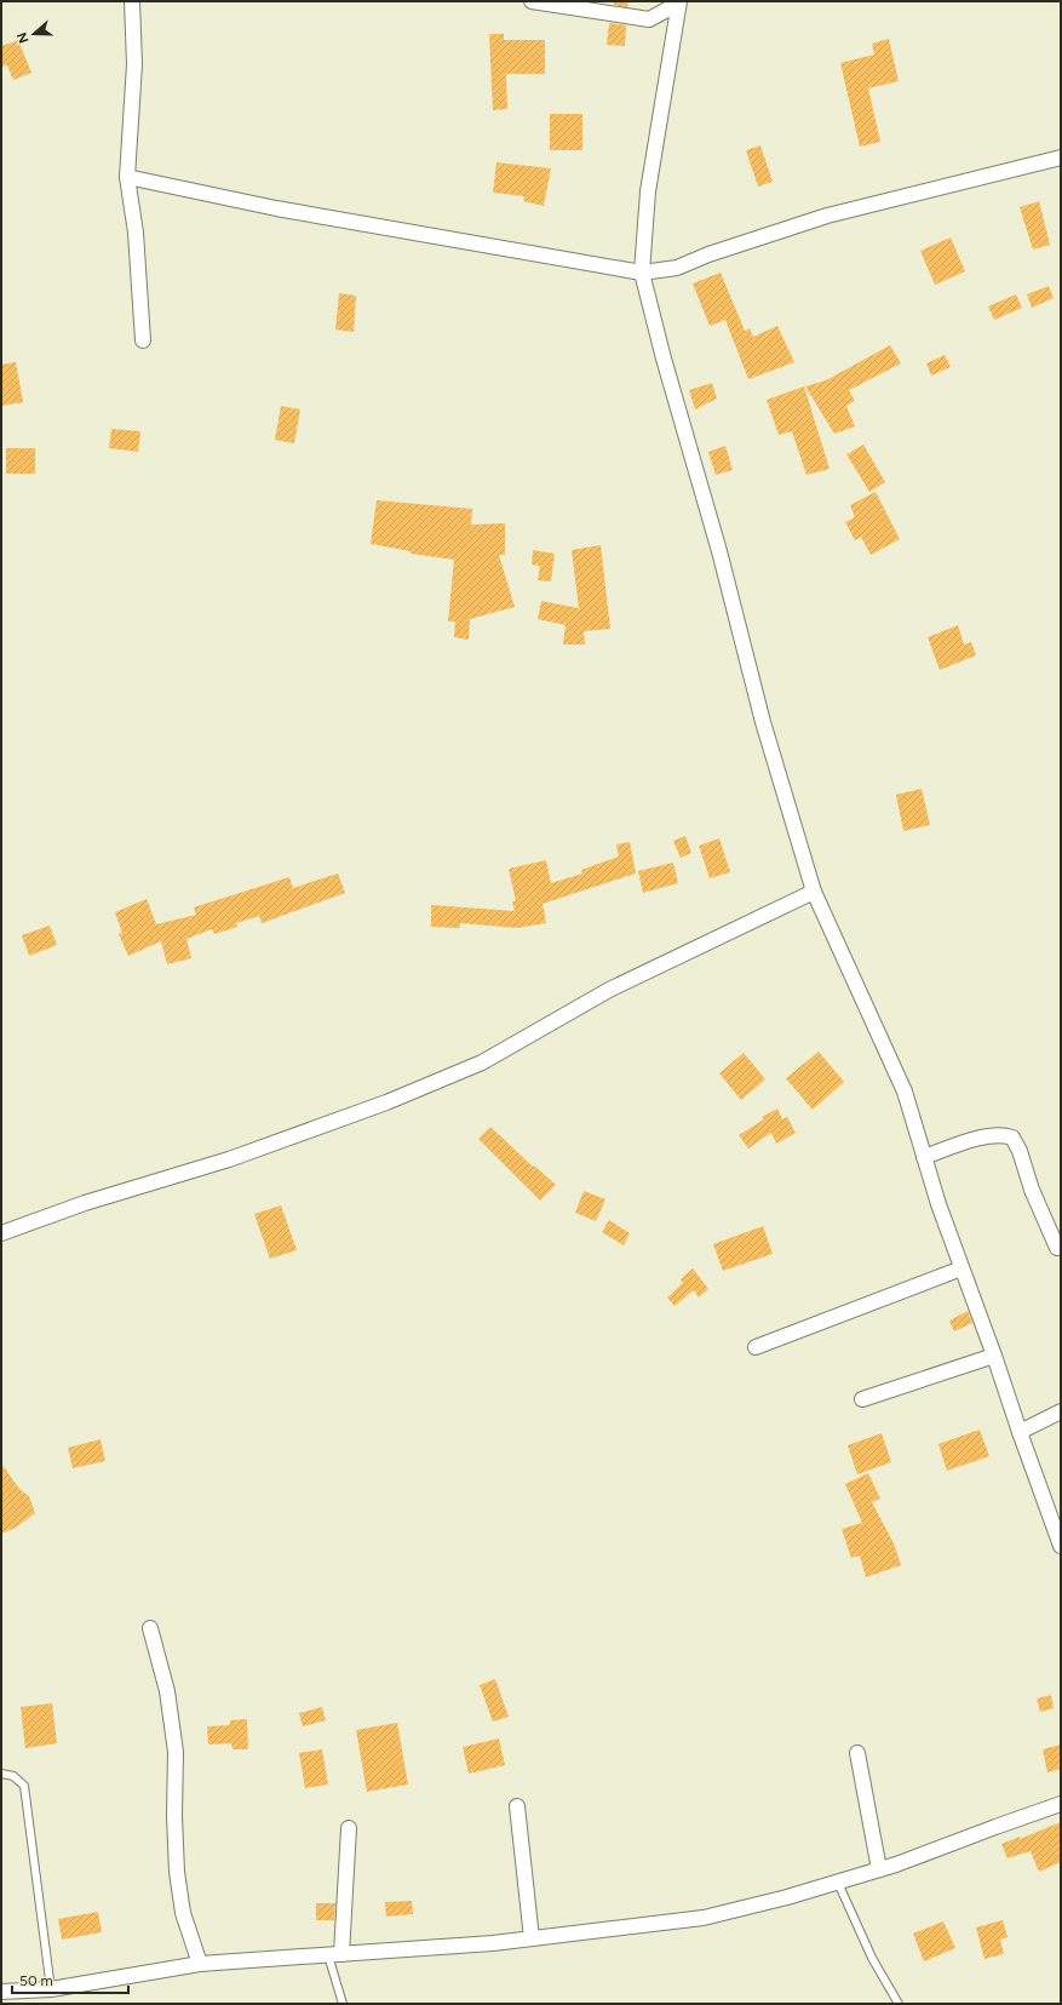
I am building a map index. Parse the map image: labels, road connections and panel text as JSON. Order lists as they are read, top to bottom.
{
  "scale_bar": "50 m",
  "north": "left"
}
